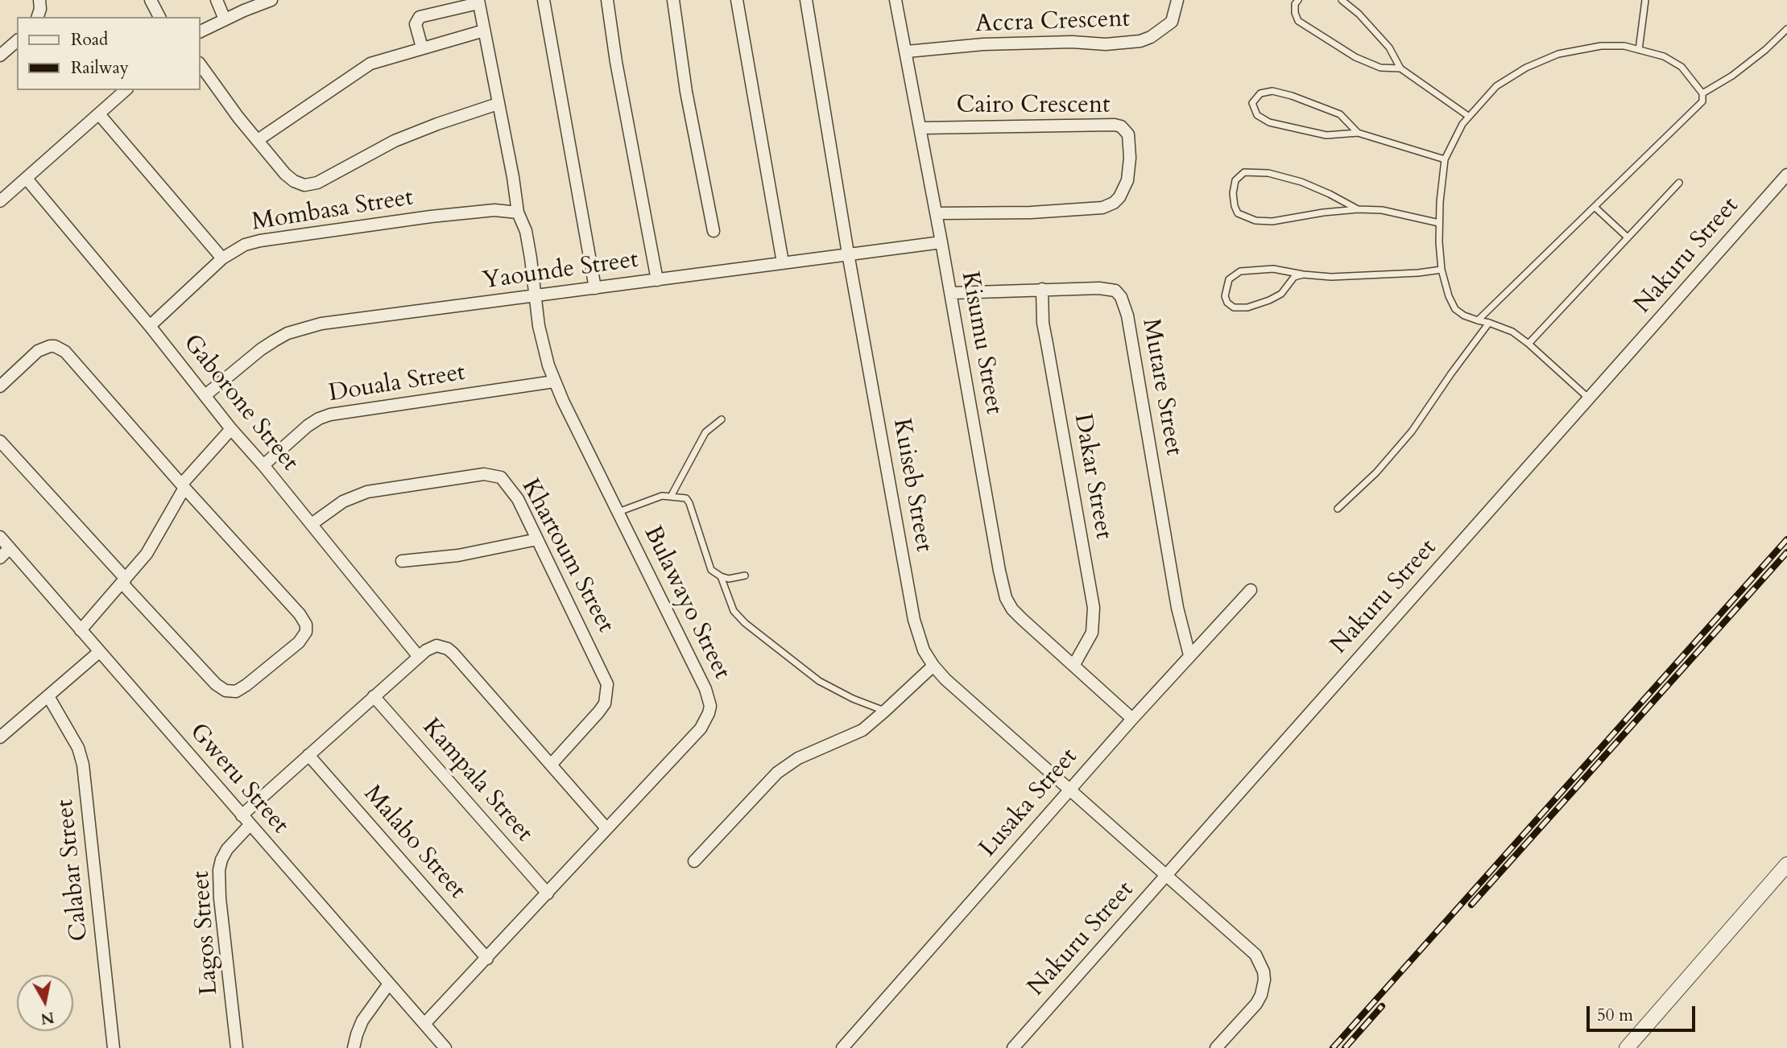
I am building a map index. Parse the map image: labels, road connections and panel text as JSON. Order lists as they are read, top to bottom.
{
  "streets": {
    "street": [
      "Accra Crescent",
      "Cairo Crescent",
      "Mombasa Street",
      "Nakuru Street",
      "Yaounde Street",
      "Kisumu Street",
      "Douala Street",
      "Mutare Street",
      "Gaborone Street",
      "Dakar Street",
      "Kuiseb Street",
      "Khartoum Street",
      "Bulawayo Street",
      "Gweru Street",
      "Kampala Street",
      "Lusaka Street",
      "Malabo Street",
      "Calabar Street",
      "Lagos Street"
    ]
  },
  "crossings": [
    ["Accra Crescent", "Kisumu Street"],
    ["Cairo Crescent", "Kisumu Street"],
    ["Mombasa Street", "Gaborone Street"],
    ["Mombasa Street", "Bulawayo Street"],
    ["Nakuru Street", "Kuiseb Street"],
    ["Yaounde Street", "Kisumu Street"],
    ["Yaounde Street", "Gaborone Street"],
    ["Yaounde Street", "Kuiseb Street"],
    ["Yaounde Street", "Bulawayo Street"],
    ["Kisumu Street", "Mutare Street"],
    ["Kisumu Street", "Dakar Street"],
    ["Kisumu Street", "Lusaka Street"],
    ["Douala Street", "Gaborone Street"],
    ["Douala Street", "Bulawayo Street"],
    ["Mutare Street", "Dakar Street"],
    ["Mutare Street", "Lusaka Street"],
    ["Gaborone Street", "Khartoum Street"],
    ["Kuiseb Street", "Lusaka Street"],
    ["Bulawayo Street", "Gweru Street"],
    ["Bulawayo Street", "Kampala Street"],
    ["Bulawayo Street", "Malabo Street"],
    ["Gweru Street", "Lagos Street"]
  ],
  "legend": ["Road", "Railway"],
  "scale_bar": "50 m",
  "north": "bottom"
}
